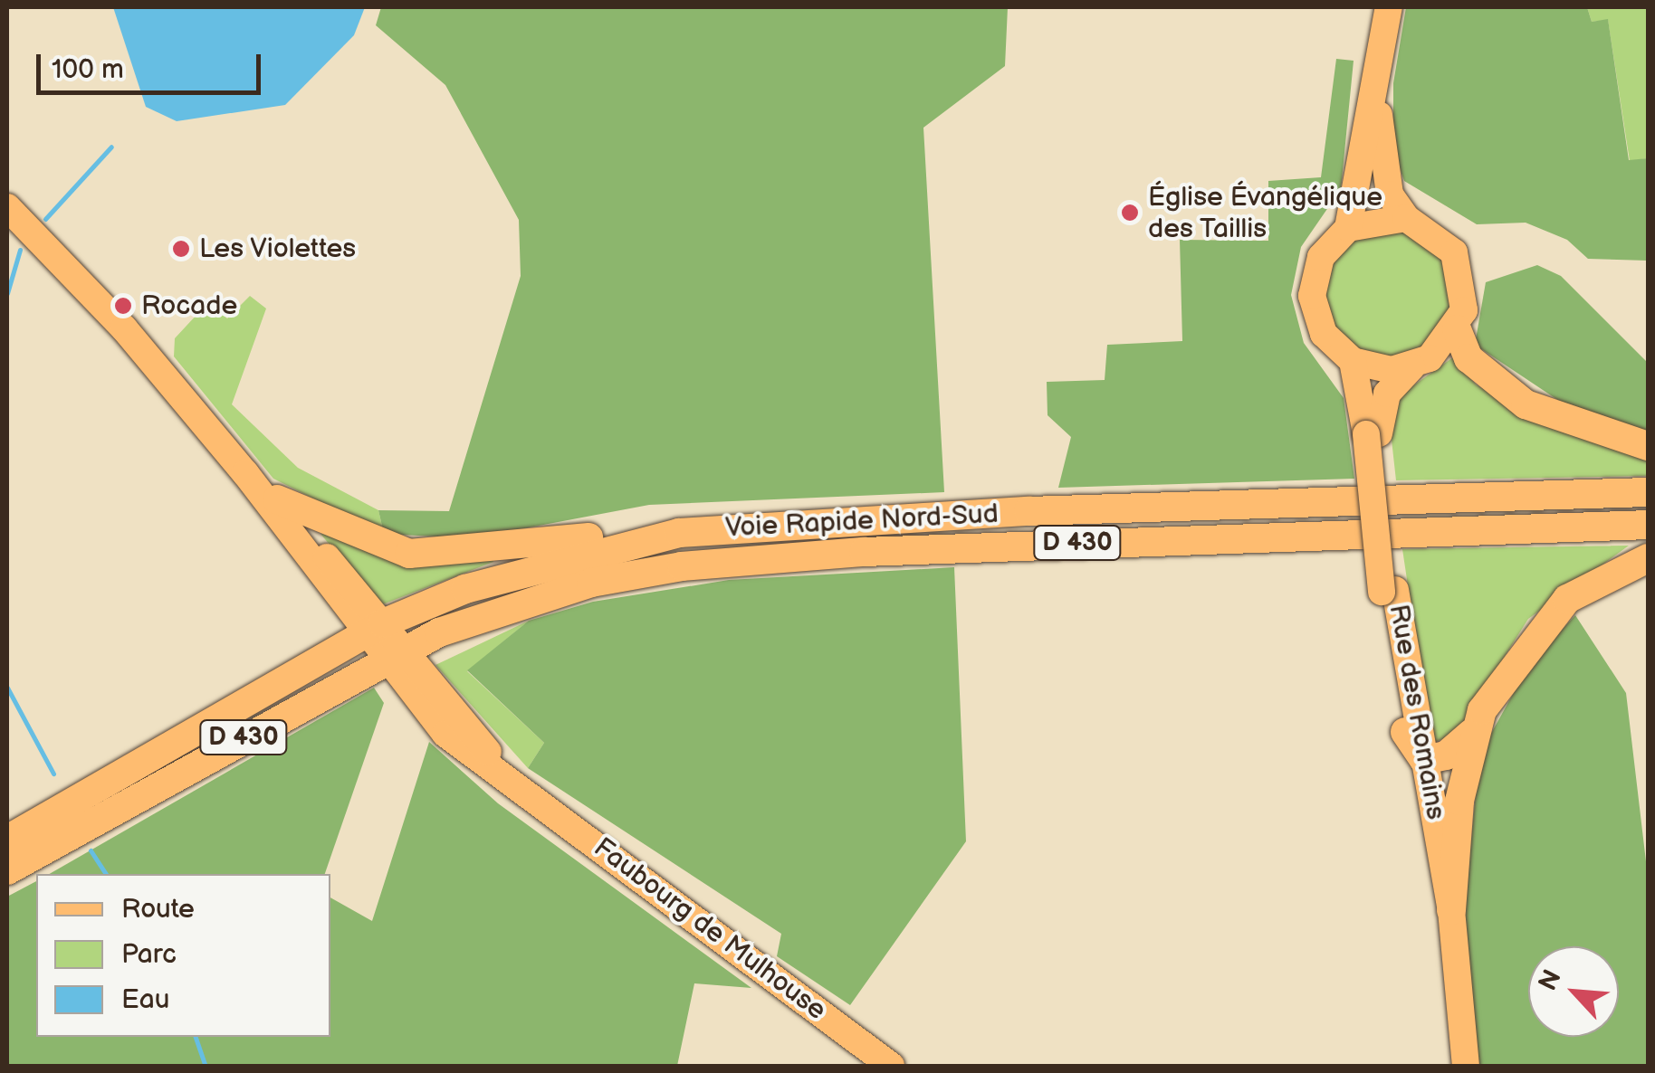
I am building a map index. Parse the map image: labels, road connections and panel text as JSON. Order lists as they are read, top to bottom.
{
  "streets": {
    "highway": ["Voie Rapide Nord-Sud", "D 430"],
    "main road": ["Rue des Romains", "Faubourg de Mulhouse"]
  },
  "crossings": [
    ["Voie Rapide Nord-Sud", "D 430"],
    ["Voie Rapide Nord-Sud", "Faubourg de Mulhouse"],
    ["D 430", "Faubourg de Mulhouse"]
  ],
  "places": ["Église Évangélique des Taillis", "Les Violettes", "Rocade"],
  "legend": ["Route", "Parc", "Eau"],
  "scale_bar": "100 m",
  "north": "top left"
}
